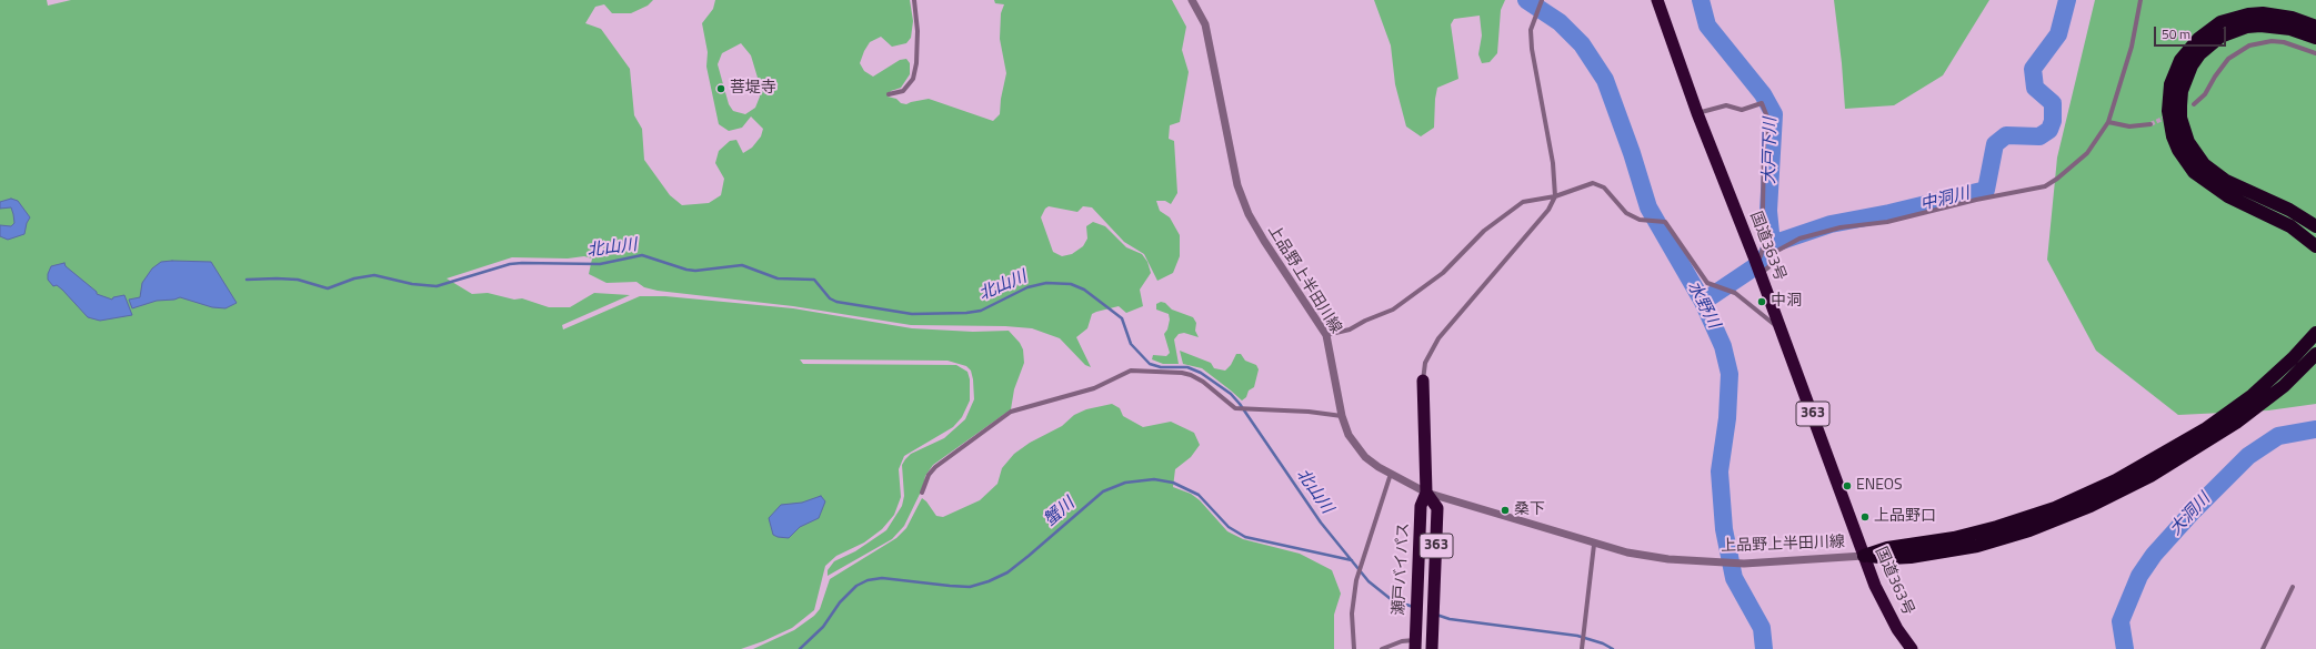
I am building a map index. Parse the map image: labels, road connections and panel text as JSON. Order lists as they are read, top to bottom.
{
  "streets": {
    "highway": ["国道363号", "363", "瀬戸バイパス"],
    "street": ["上品野上半田川線"]
  },
  "crossings": [
    ["国道363号", "上品野上半田川線"],
    ["上品野上半田川線", "瀬戸バイパス"]
  ],
  "water": [
    "大戸下川",
    "中洞川",
    "北山川",
    "水野川",
    "蟹川",
    "大洞川"
  ],
  "places": [
    "菩堤寺",
    "中洞",
    "ENEOS",
    "桑下",
    "上品野口"
  ],
  "scale_bar": "50 m"
}
